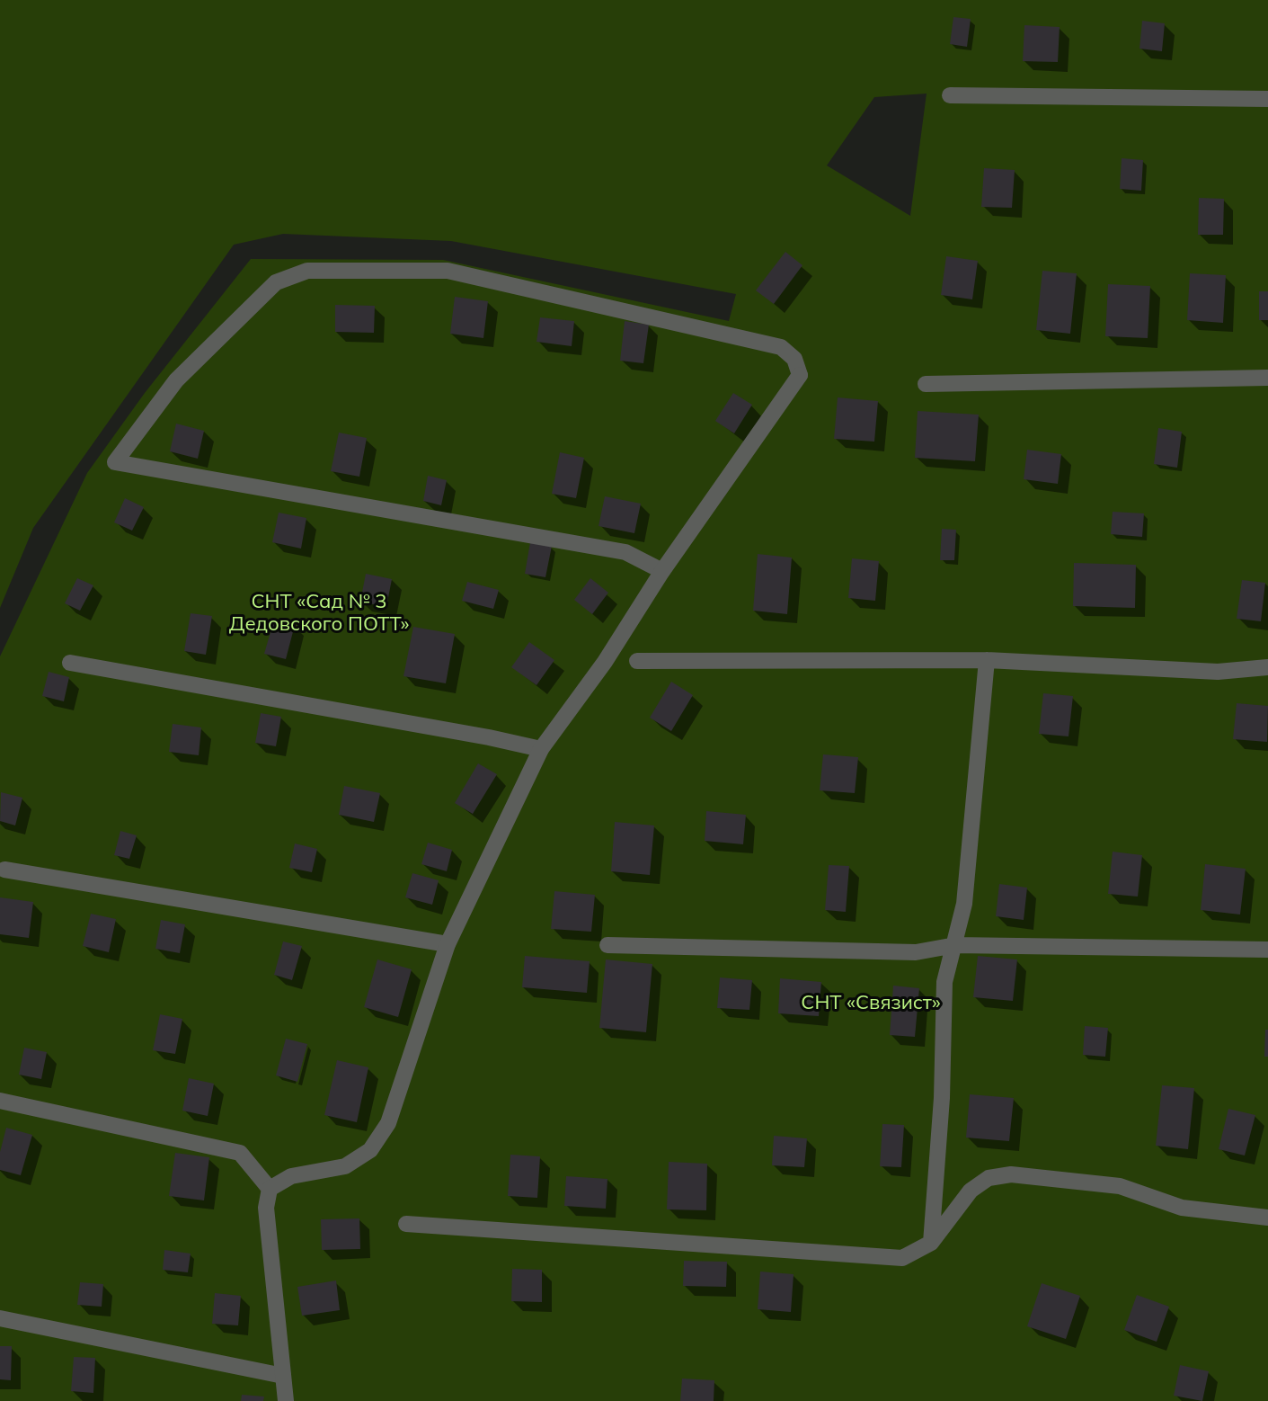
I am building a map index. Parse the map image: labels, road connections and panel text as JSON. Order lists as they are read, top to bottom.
{
  "parks": ["СНТ «Сад № 3 Дедовского ПОТТ»", "СНТ «Связист»"]
}
